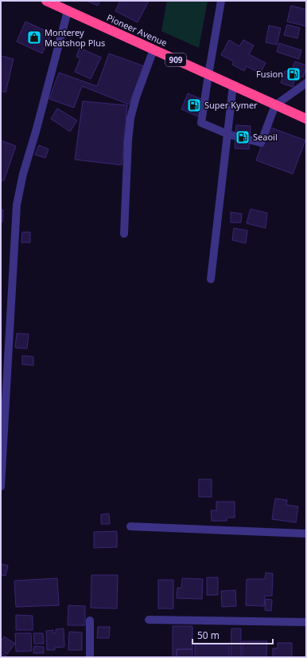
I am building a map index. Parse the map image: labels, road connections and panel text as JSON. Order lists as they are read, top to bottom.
{
  "streets": {
    "highway": ["Pioneer Avenue", "909"]
  },
  "places": {
    "shop": ["Monterey Meatshop Plus"],
    "fuel station": ["Fusion", "Super Kymer", "Seaoil"]
  },
  "scale_bar": "50 m"
}
